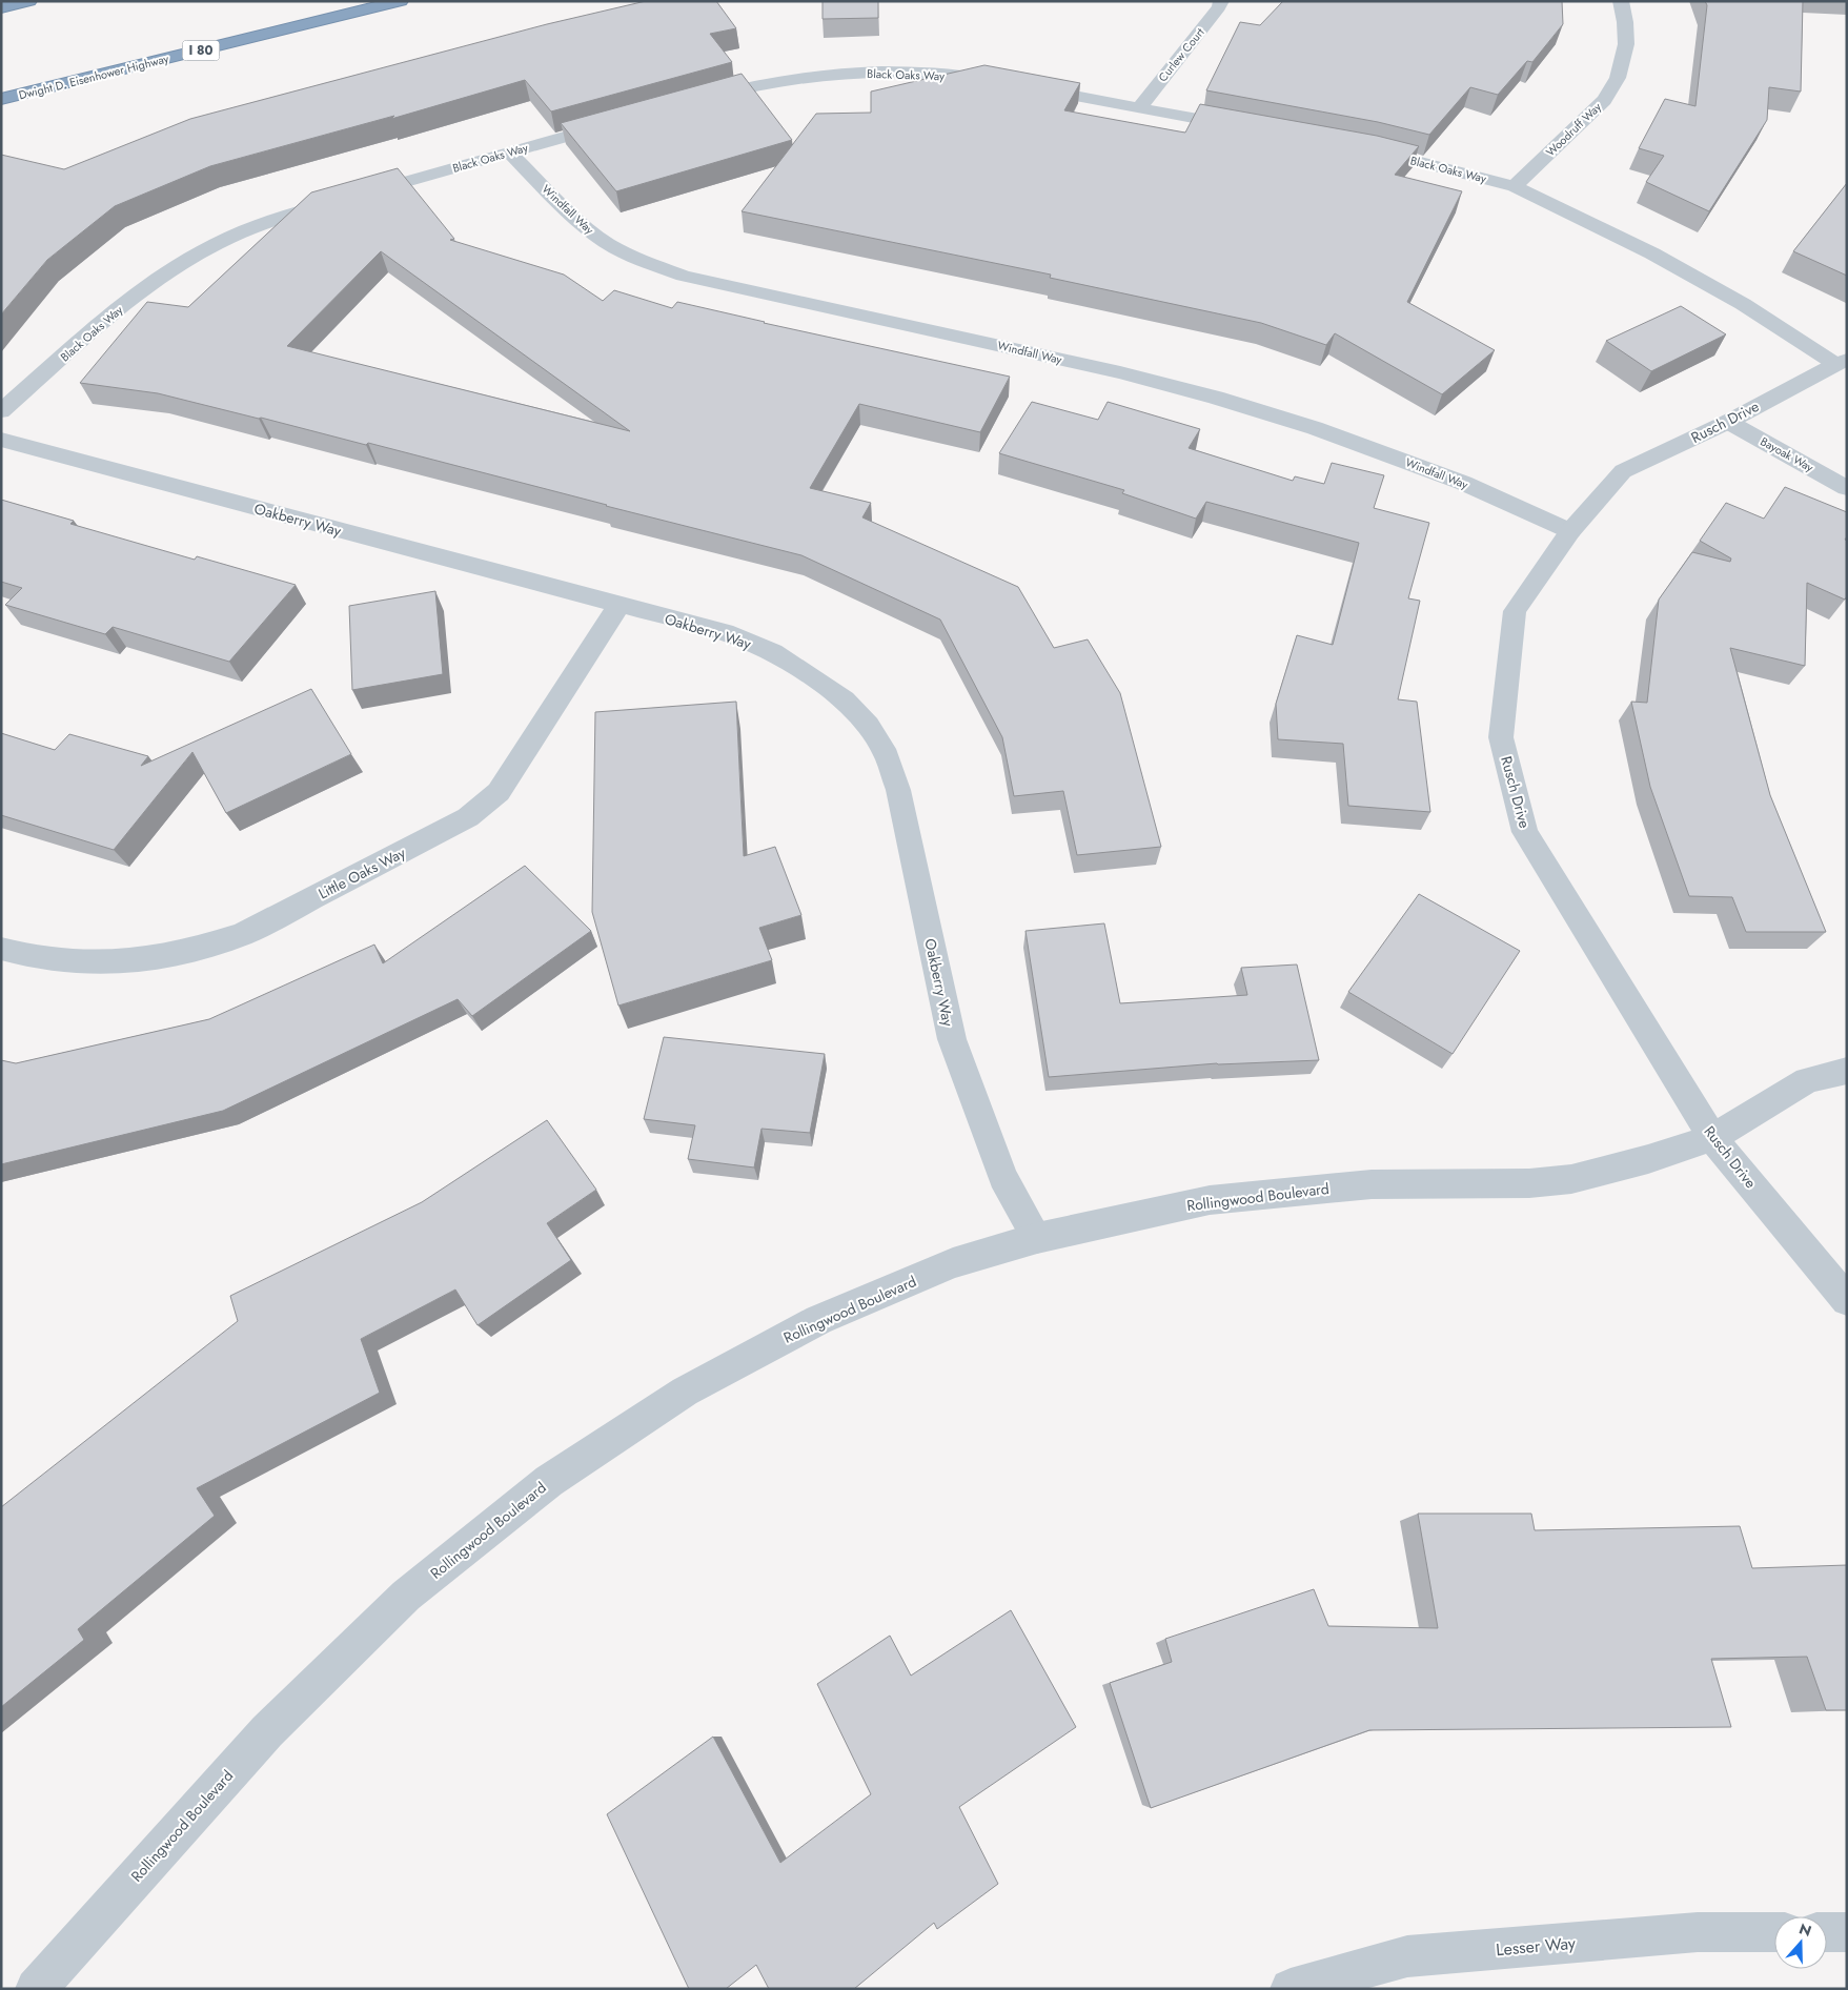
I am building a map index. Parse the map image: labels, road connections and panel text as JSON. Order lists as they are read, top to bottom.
{
  "streets": {
    "highway": ["I 80", "Dwight D. Eisenhower Highway"],
    "street": [
      "Curlew Court",
      "Black Oaks Way",
      "Woodruff Way",
      "Windfall Way",
      "Rusch Drive",
      "Bayoak Way",
      "Oakberry Way",
      "Little Oaks Way",
      "Rollingwood Boulevard",
      "Lesser Way"
    ]
  },
  "crossings": [
    ["Black Oaks Way", "Woodruff Way"],
    ["Black Oaks Way", "Windfall Way"],
    ["Black Oaks Way", "Rusch Drive"],
    ["Windfall Way", "Rusch Drive"],
    ["Rusch Drive", "Bayoak Way"],
    ["Rusch Drive", "Rollingwood Boulevard"],
    ["Oakberry Way", "Little Oaks Way"],
    ["Oakberry Way", "Rollingwood Boulevard"]
  ],
  "north": "top"
}
